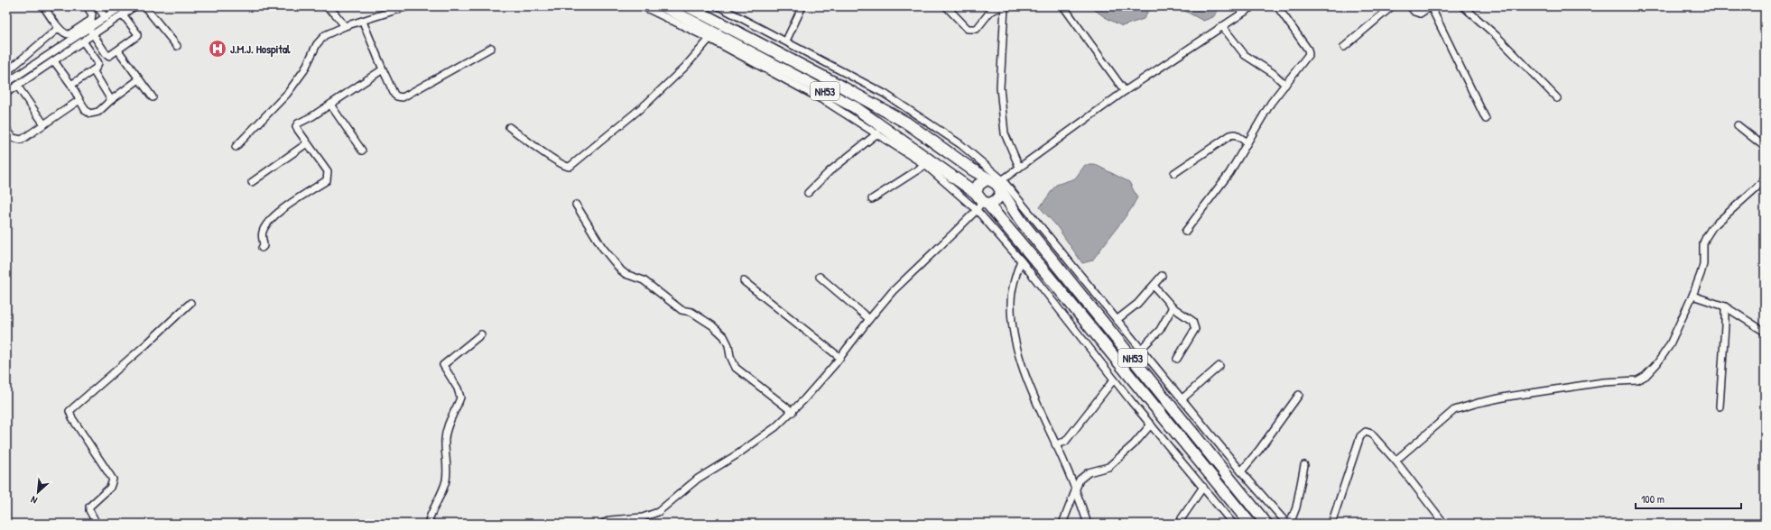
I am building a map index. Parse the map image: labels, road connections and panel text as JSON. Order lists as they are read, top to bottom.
{
  "streets": {
    "highway": ["NH53"]
  },
  "places": {
    "hospital": ["J.M.J. Hospital"]
  },
  "scale_bar": "100 m",
  "north": "bottom left"
}
